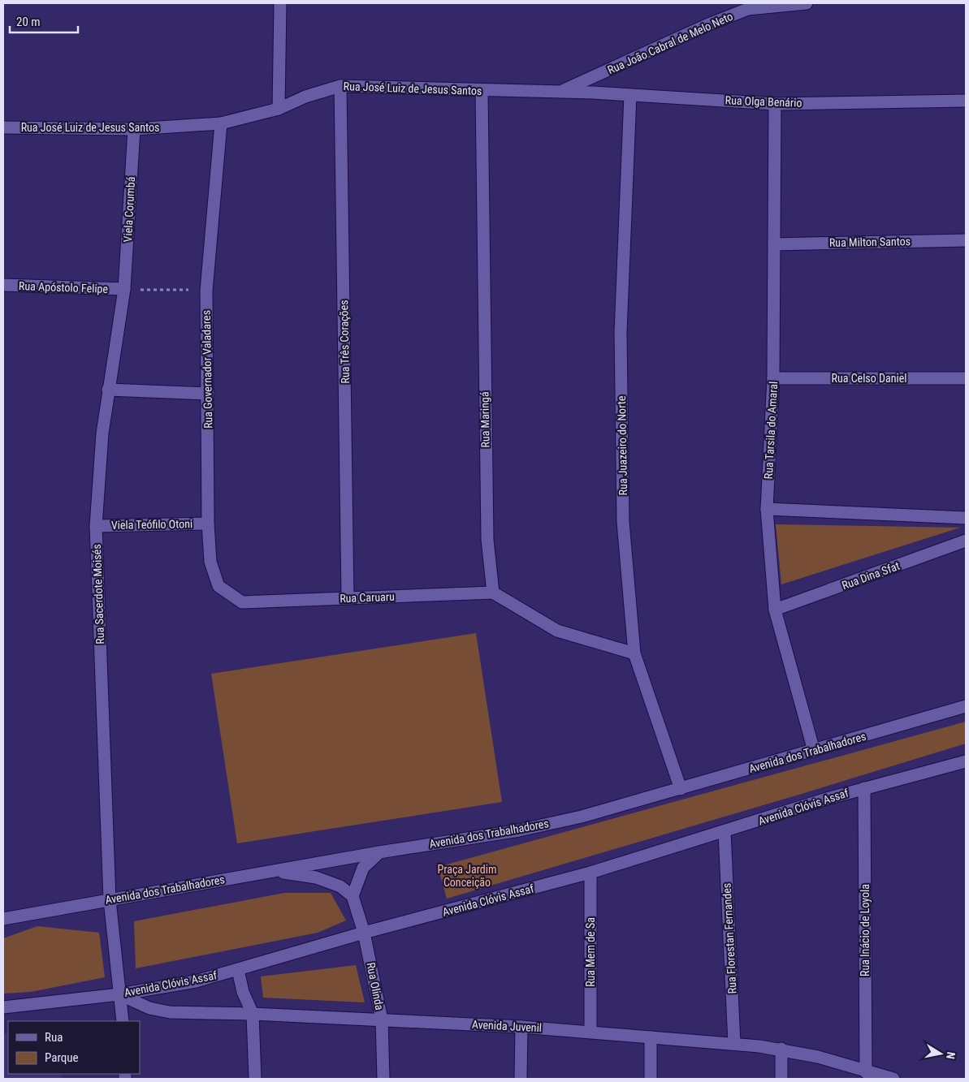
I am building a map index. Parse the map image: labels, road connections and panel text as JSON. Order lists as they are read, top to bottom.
{
  "streets": {
    "street": [
      "Rua João Cabral de Melo Neto",
      "Rua José Luiz de Jesus Santos",
      "Rua Olga Benário",
      "Viela Corumbá",
      "Rua Milton Santos",
      "Rua Apóstolo Felipe",
      "Rua Três Corações",
      "Rua Governador Valadares",
      "Rua Celso Daniel",
      "Rua Maringá",
      "Rua Tarsila do Amaral",
      "Rua Juazeiro do Norte",
      "Viela Teófilo Otoni",
      "Rua Dina Sfat",
      "Rua Sacerdote Moisés",
      "Rua Caruaru",
      "Avenida dos Trabalhadores",
      "Avenida Clóvis Assaf",
      "Rua Inácio de Loyola",
      "Rua Florestan Fernandes",
      "Rua Mem de Sa",
      "Rua Olinda",
      "Avenida Juvenil"
    ]
  },
  "crossings": [
    ["Rua João Cabral de Melo Neto", "Rua José Luiz de Jesus Santos"],
    ["Rua João Cabral de Melo Neto", "Rua Olga Benário"],
    ["Rua José Luiz de Jesus Santos", "Rua Olga Benário"],
    ["Rua José Luiz de Jesus Santos", "Viela Corumbá"],
    ["Rua José Luiz de Jesus Santos", "Rua Três Corações"],
    ["Rua José Luiz de Jesus Santos", "Rua Governador Valadares"],
    ["Rua José Luiz de Jesus Santos", "Rua Maringá"],
    ["Rua Olga Benário", "Rua Tarsila do Amaral"],
    ["Rua Olga Benário", "Rua Juazeiro do Norte"],
    ["Viela Corumbá", "Rua Apóstolo Felipe"],
    ["Viela Corumbá", "Rua Sacerdote Moisés"],
    ["Rua Milton Santos", "Rua Tarsila do Amaral"],
    ["Rua Apóstolo Felipe", "Rua Sacerdote Moisés"],
    ["Rua Três Corações", "Rua Caruaru"],
    ["Rua Governador Valadares", "Viela Teófilo Otoni"],
    ["Rua Governador Valadares", "Rua Caruaru"],
    ["Rua Celso Daniel", "Rua Tarsila do Amaral"],
    ["Rua Maringá", "Rua Caruaru"],
    ["Rua Tarsila do Amaral", "Rua Dina Sfat"],
    ["Rua Tarsila do Amaral", "Avenida dos Trabalhadores"],
    ["Rua Juazeiro do Norte", "Avenida dos Trabalhadores"],
    ["Viela Teófilo Otoni", "Rua Sacerdote Moisés"],
    ["Rua Sacerdote Moisés", "Avenida dos Trabalhadores"],
    ["Rua Sacerdote Moisés", "Avenida Clóvis Assaf"],
    ["Rua Sacerdote Moisés", "Avenida Juvenil"],
    ["Avenida Clóvis Assaf", "Rua Inácio de Loyola"],
    ["Avenida Clóvis Assaf", "Rua Florestan Fernandes"],
    ["Avenida Clóvis Assaf", "Rua Mem de Sa"],
    ["Avenida Clóvis Assaf", "Rua Olinda"],
    ["Avenida Clóvis Assaf", "Avenida Juvenil"],
    ["Rua Inácio de Loyola", "Avenida Juvenil"],
    ["Rua Florestan Fernandes", "Avenida Juvenil"],
    ["Rua Mem de Sa", "Avenida Juvenil"],
    ["Rua Olinda", "Avenida Juvenil"]
  ],
  "parks": ["Praça Jardim Conceição"],
  "legend": ["Rua", "Parque"],
  "scale_bar": "20 m",
  "north": "right"
}
